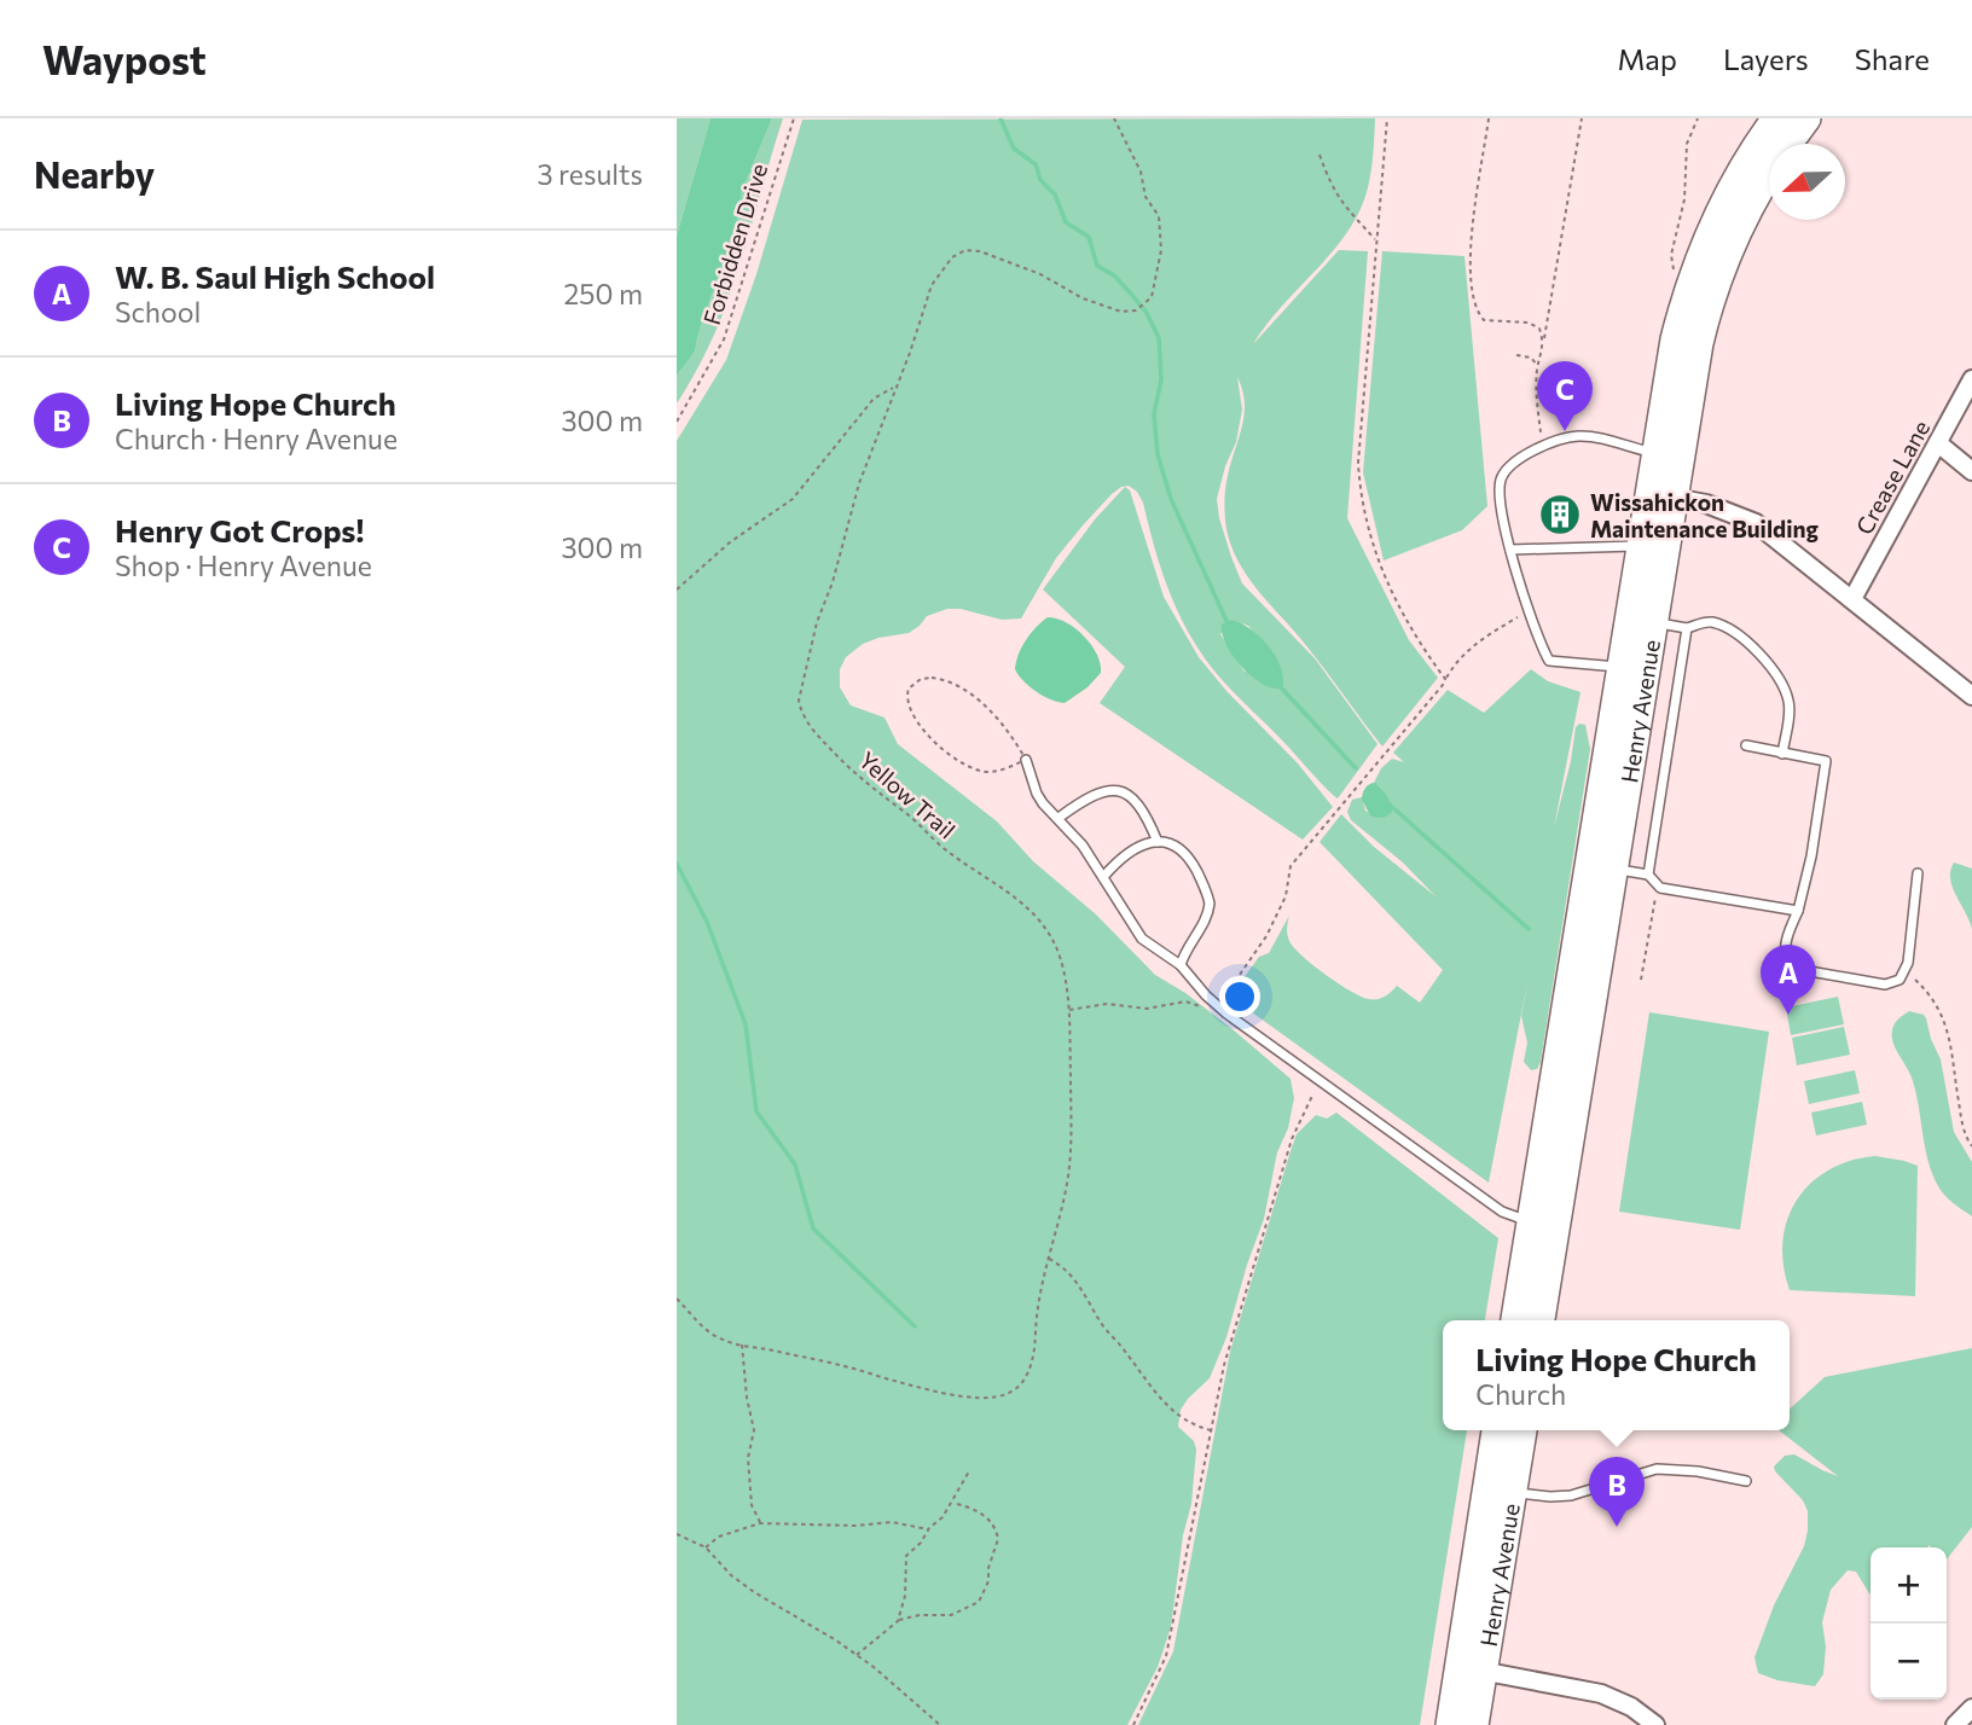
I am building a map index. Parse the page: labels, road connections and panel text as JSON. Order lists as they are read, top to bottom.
{
  "streets": {
    "main road": ["Henry Avenue"],
    "street": ["Crease Lane"],
    "path": ["Forbidden Drive", "Yellow Trail"]
  },
  "places": {
    "building": ["Wissahickon Maintenance Building"]
  },
  "north": "left",
  "page": {
    "header": "Waypost",
    "nav": ["Map", "Layers", "Share"],
    "heading": ["Nearby", "3 results"],
    "list": [
      {
        "mark": "A",
        "name": "W. B. Saul High School",
        "note": "School",
        "value": "250 m"
      },
      {
        "mark": "B",
        "name": "Living Hope Church",
        "note": "Church · Henry Avenue",
        "value": "300 m"
      },
      {
        "mark": "C",
        "name": "Henry Got Crops!",
        "note": "Shop · Henry Avenue",
        "value": "300 m"
      }
    ],
    "pins": ["C", "A", "B"],
    "popup": ["Living Hope Church", "Church"],
    "map_buttons": ["+", "−"]
  }
}
